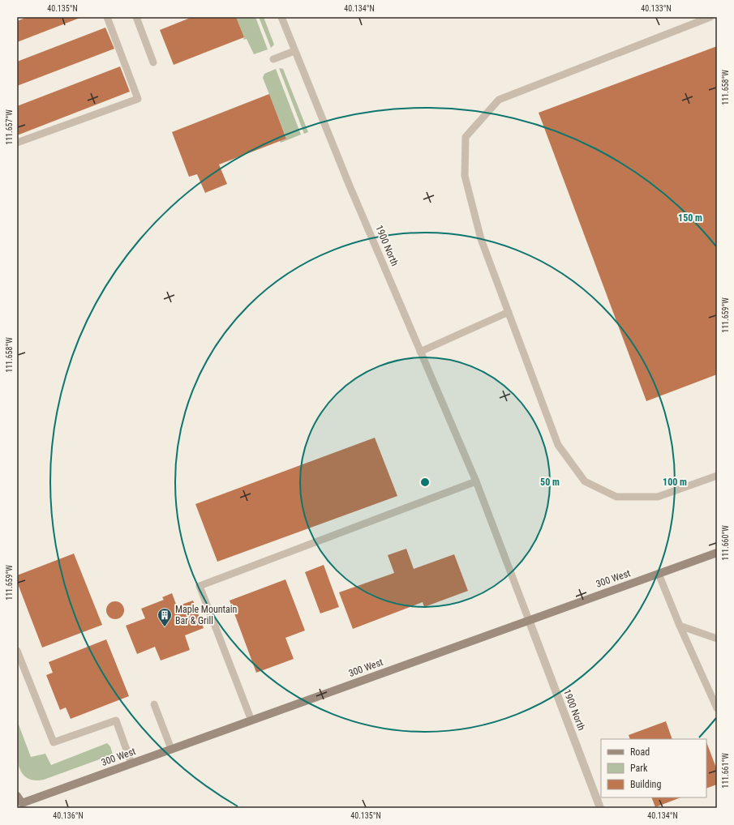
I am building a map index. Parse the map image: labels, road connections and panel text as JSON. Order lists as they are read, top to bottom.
{
  "streets": {
    "street": ["1900 North", "300 West"]
  },
  "crossings": [
    ["1900 North", "300 West"]
  ],
  "places": {
    "building": ["Maple Mountain Bar & Grill"]
  },
  "legend": ["Road", "Park", "Building"],
  "coordinates": [
    "40.135°N",
    "40.134°N",
    "40.133°N",
    "111.658°W",
    "111.657°W",
    "111.659°W",
    "111.660°W",
    "111.661°W",
    "40.136°N"
  ],
  "rings": ["150 m", "50 m", "100 m"]
}
